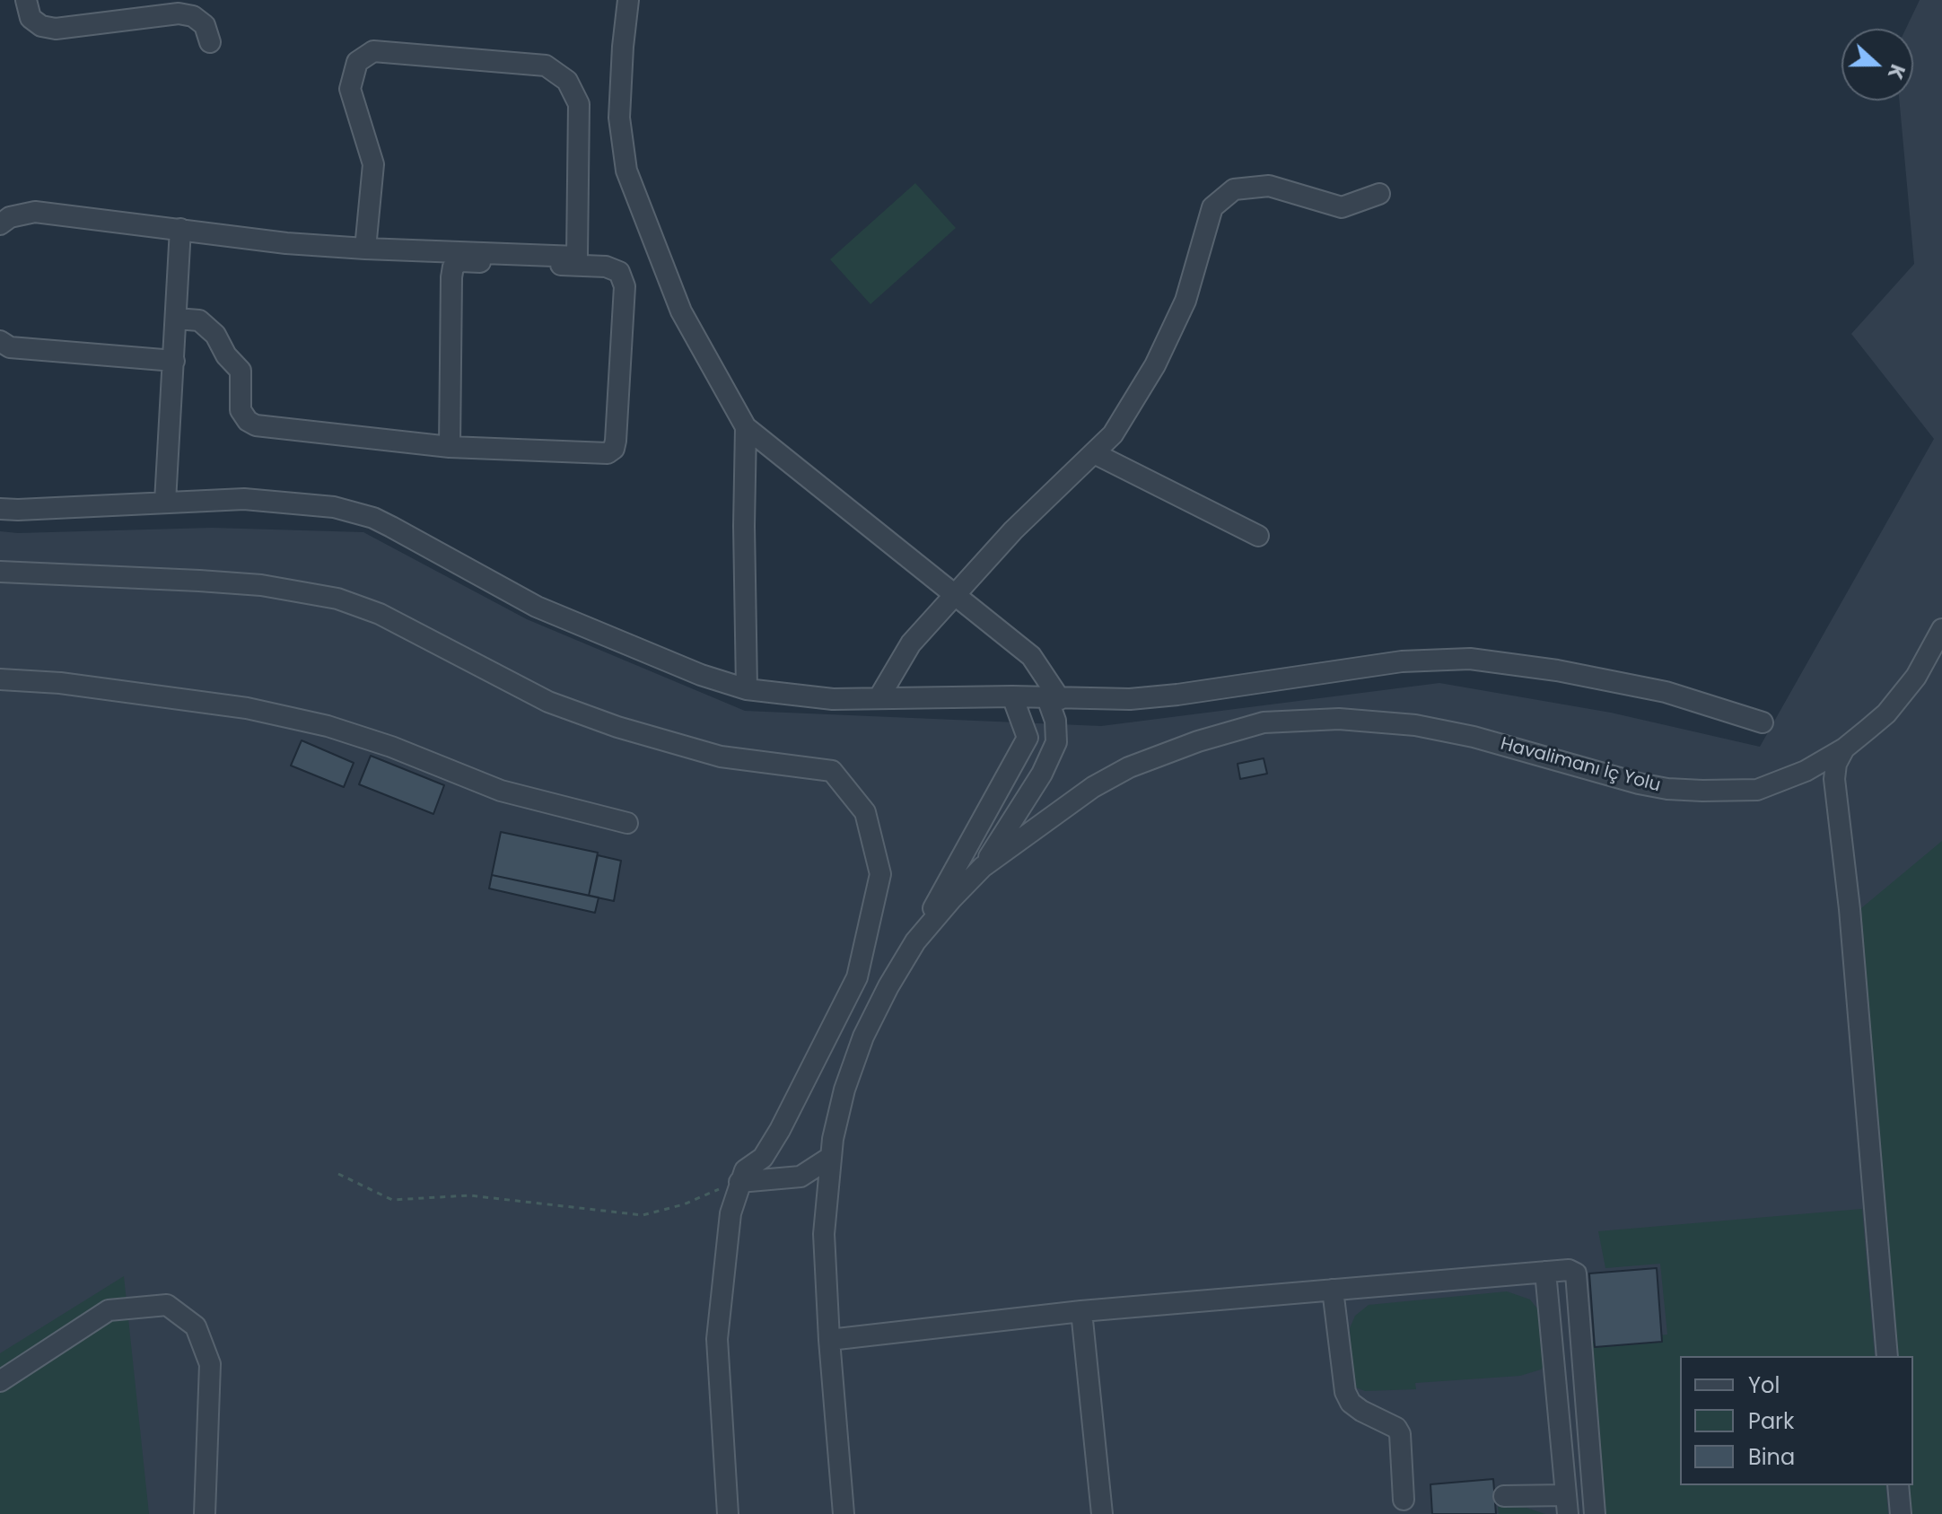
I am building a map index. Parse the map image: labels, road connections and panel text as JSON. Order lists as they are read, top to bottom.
{
  "streets": {
    "street": ["Havalimanı İç Yolu"]
  },
  "legend": ["Yol", "Park", "Bina"],
  "north": "right"
}
